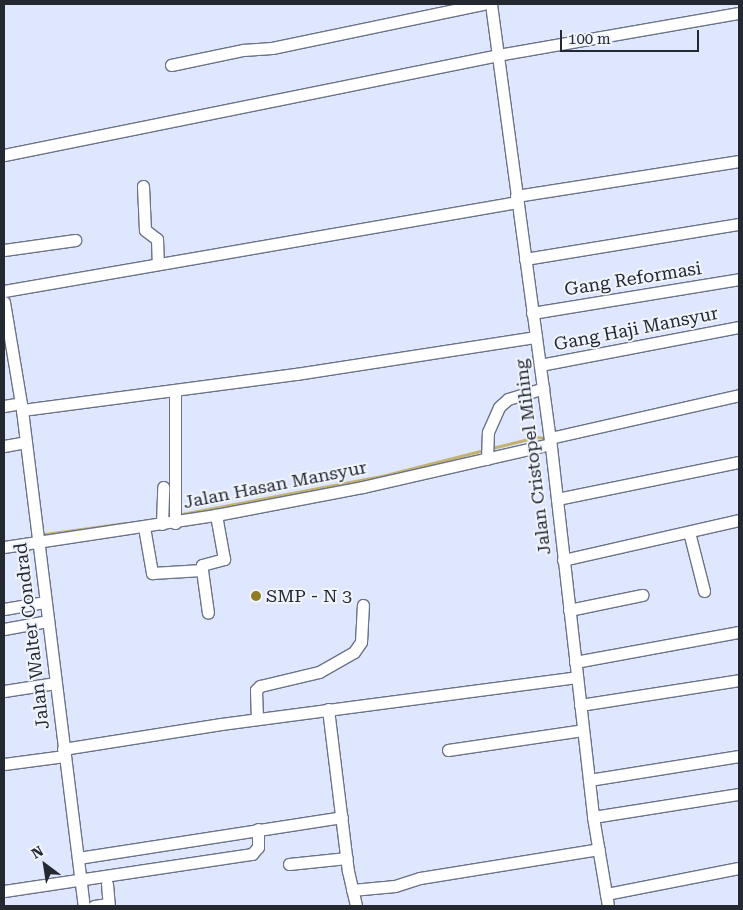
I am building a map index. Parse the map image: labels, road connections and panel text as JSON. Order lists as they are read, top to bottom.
{
  "streets": {
    "street": [
      "Gang Reformasi",
      "Gang Haji Mansyur",
      "Jalan Cristopel Mihing",
      "Jalan Hasan Mansyur",
      "Jalan Walter Condrad"
    ]
  },
  "crossings": [
    ["Gang Reformasi", "Jalan Cristopel Mihing"],
    ["Gang Haji Mansyur", "Jalan Cristopel Mihing"],
    ["Jalan Cristopel Mihing", "Jalan Hasan Mansyur"],
    ["Jalan Hasan Mansyur", "Jalan Walter Condrad"]
  ],
  "places": ["SMP - N 3"],
  "scale_bar": "100 m",
  "north": "top left"
}
